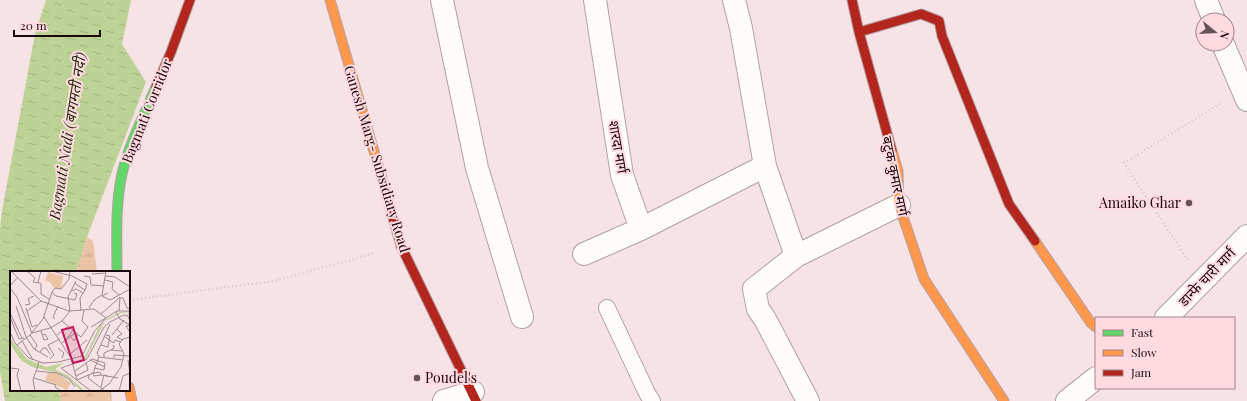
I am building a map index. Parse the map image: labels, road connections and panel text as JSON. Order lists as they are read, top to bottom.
{
  "streets": {
    "street": [
      "Bagmati Corridor",
      "शारदा मार्ग",
      "Ganesh Marg- Subsidiary Road",
      "बटुक कुमार मार्ग",
      "डान्फे चारी मार्ग"
    ]
  },
  "water": ["Bagmati Nadi (बागमती नदी)"],
  "places": ["Amaiko Ghar", "Poudel's"],
  "legend": ["Fast", "Slow", "Jam"],
  "scale_bar": "20 m",
  "north": "right"
}
